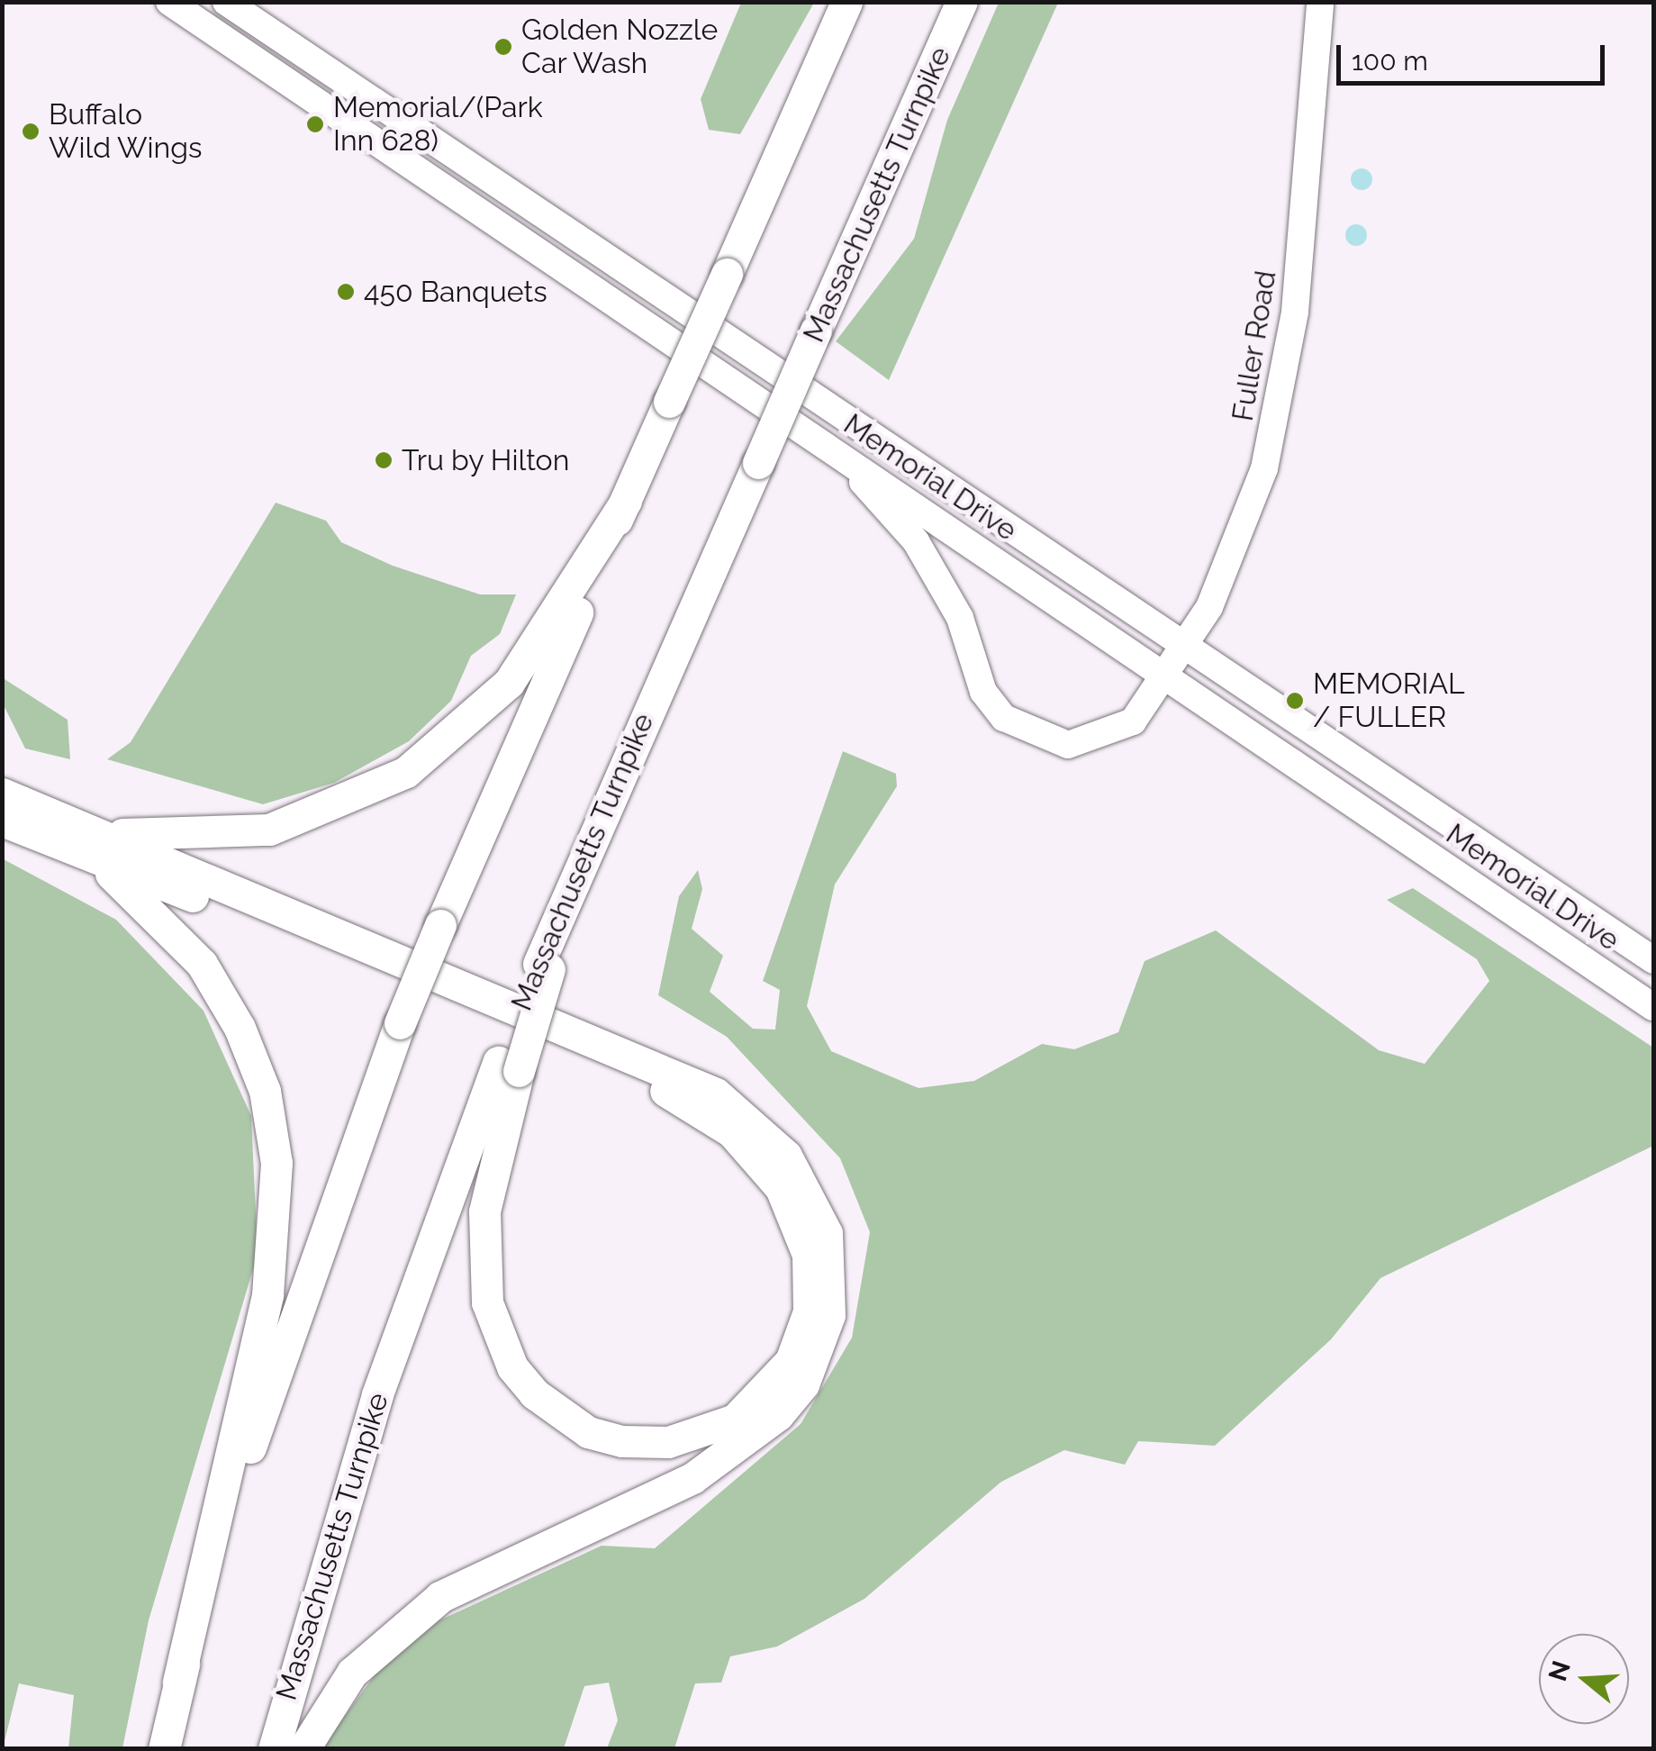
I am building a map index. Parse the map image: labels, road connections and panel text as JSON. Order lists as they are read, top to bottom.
{
  "streets": {
    "highway": ["Massachusetts Turnpike"],
    "main road": ["Fuller Road", "Memorial Drive"]
  },
  "crossings": [
    ["Fuller Road", "Memorial Drive"]
  ],
  "places": [
    "Golden Nozzle Car Wash",
    "Memorial/(Park Inn 628)",
    "Buffalo Wild Wings",
    "450 Banquets",
    "Tru by Hilton",
    "MEMORIAL / FULLER"
  ],
  "scale_bar": "100 m",
  "north": "left"
}
